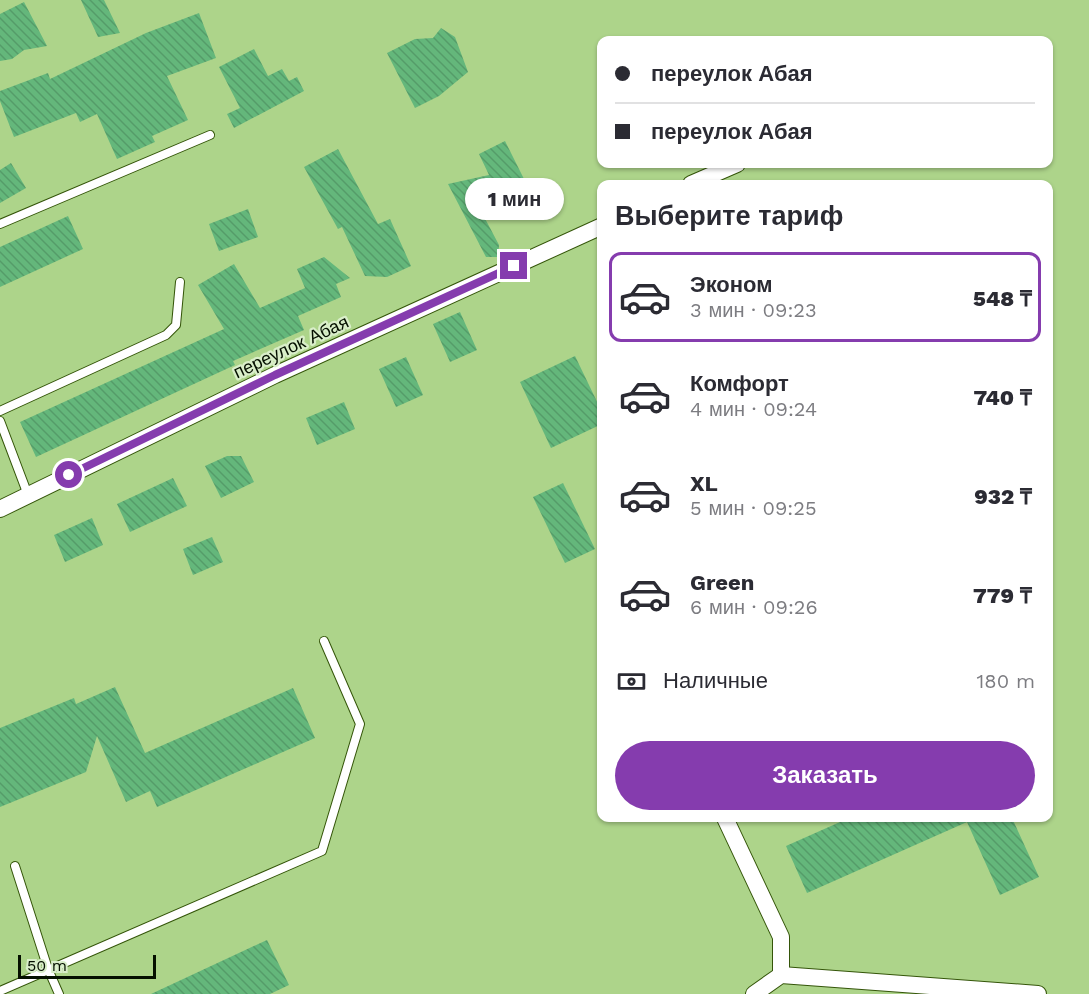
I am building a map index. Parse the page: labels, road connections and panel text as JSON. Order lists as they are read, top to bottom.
{
  "streets": {
    "street": ["переулок Абая"]
  },
  "scale_bar": "50 m",
  "page": {
    "banner": ["переулок Абая", "переулок Абая"],
    "bubble": "1 мин",
    "heading": "Выберите тариф",
    "list": [
      {
        "name": "Эконом",
        "note": "3 мин · 09:23",
        "value": "548 ₸"
      },
      {
        "name": "Комфорт",
        "note": "4 мин · 09:24",
        "value": "740 ₸"
      },
      {
        "name": "XL",
        "note": "5 мин · 09:25",
        "value": "932 ₸"
      },
      {
        "name": "Green",
        "note": "6 мин · 09:26",
        "value": "779 ₸"
      }
    ],
    "pay": ["Наличные", "180 m"],
    "buttons": "Заказать",
    "scale": "50 m"
  }
}
